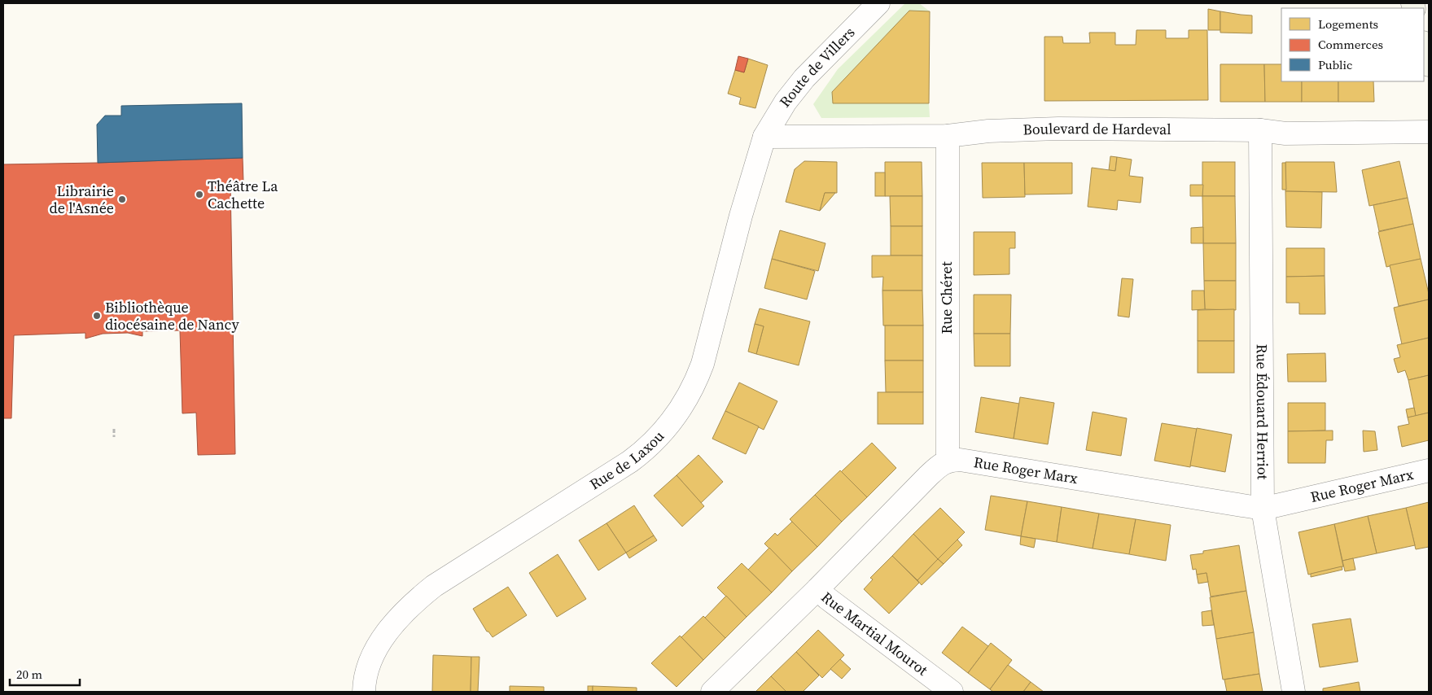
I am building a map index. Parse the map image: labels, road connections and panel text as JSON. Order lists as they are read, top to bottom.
{
  "streets": {
    "street": [
      "Route de Villers",
      "Boulevard de Hardeval",
      "Rue Chéret",
      "Rue Édouard Herriot",
      "Rue de Laxou",
      "Rue Roger Marx",
      "Rue Martial Mourot"
    ]
  },
  "crossings": [
    ["Route de Villers", "Boulevard de Hardeval"],
    ["Route de Villers", "Rue de Laxou"],
    ["Boulevard de Hardeval", "Rue Chéret"],
    ["Boulevard de Hardeval", "Rue Édouard Herriot"],
    ["Boulevard de Hardeval", "Rue de Laxou"],
    ["Rue Chéret", "Rue Roger Marx"],
    ["Rue Édouard Herriot", "Rue Roger Marx"]
  ],
  "places": ["Théâtre La Cachette", "Librairie de l'Asnée", "Bibliothèque diocésaine de Nancy"],
  "legend": ["Logements", "Commerces", "Public"],
  "scale_bar": "20 m"
}
